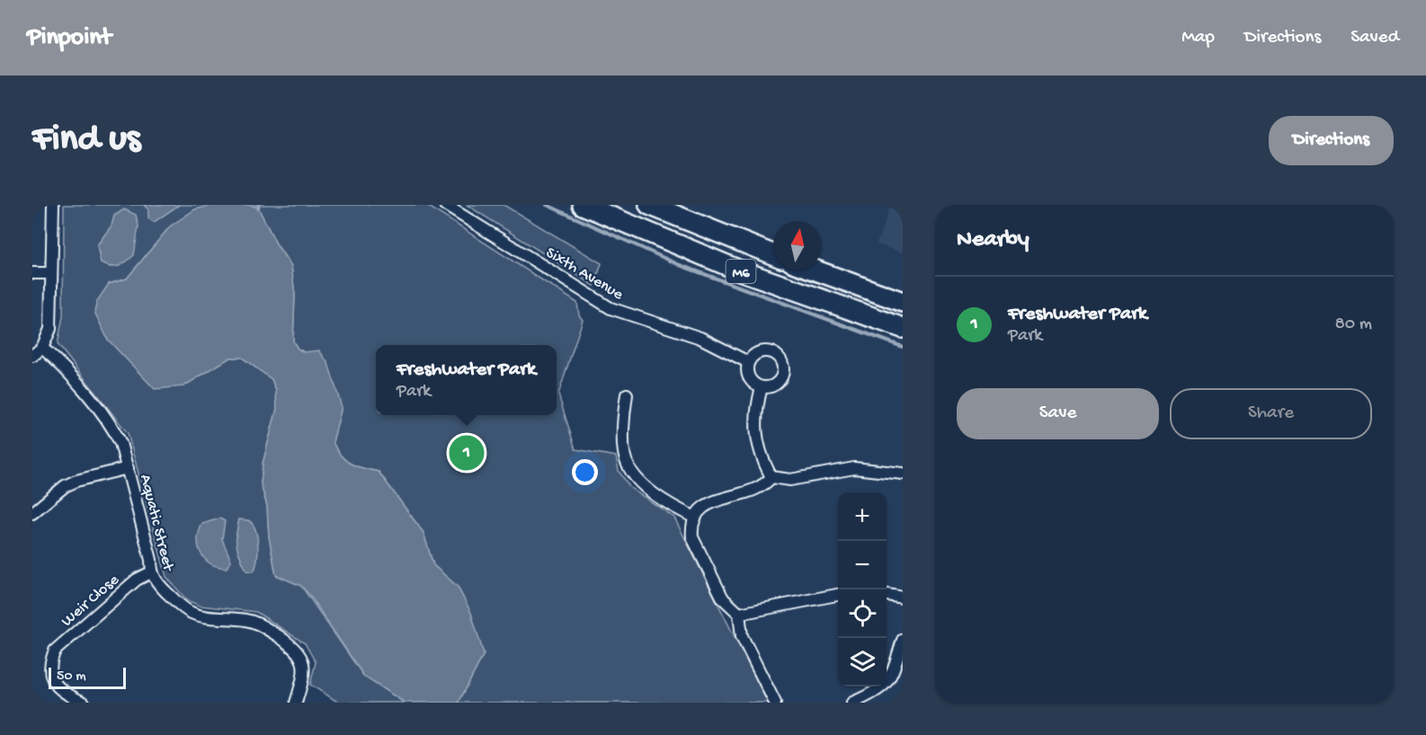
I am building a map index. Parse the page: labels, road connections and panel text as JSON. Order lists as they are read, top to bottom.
{
  "streets": {
    "highway": ["M6"],
    "street": ["Sixth Avenue", "Aquatic Street", "Weir Close"]
  },
  "crossings": [
    ["Aquatic Street", "Weir Close"]
  ],
  "scale_bar": "50 m",
  "north": "top",
  "page": {
    "header": "Pinpoint",
    "nav": ["Map", "Directions", "Saved"],
    "buttons": [
      "Directions",
      ["Save", "Share"]
    ],
    "title": "Find us",
    "heading": "Nearby",
    "list": [
      {
        "mark": "1",
        "name": "Freshwater Park",
        "note": "Park",
        "value": "80 m"
      }
    ],
    "popup": ["Freshwater Park", "Park"],
    "pins": "1",
    "map_buttons": ["+", "−"],
    "scale": "50 m"
  }
}
